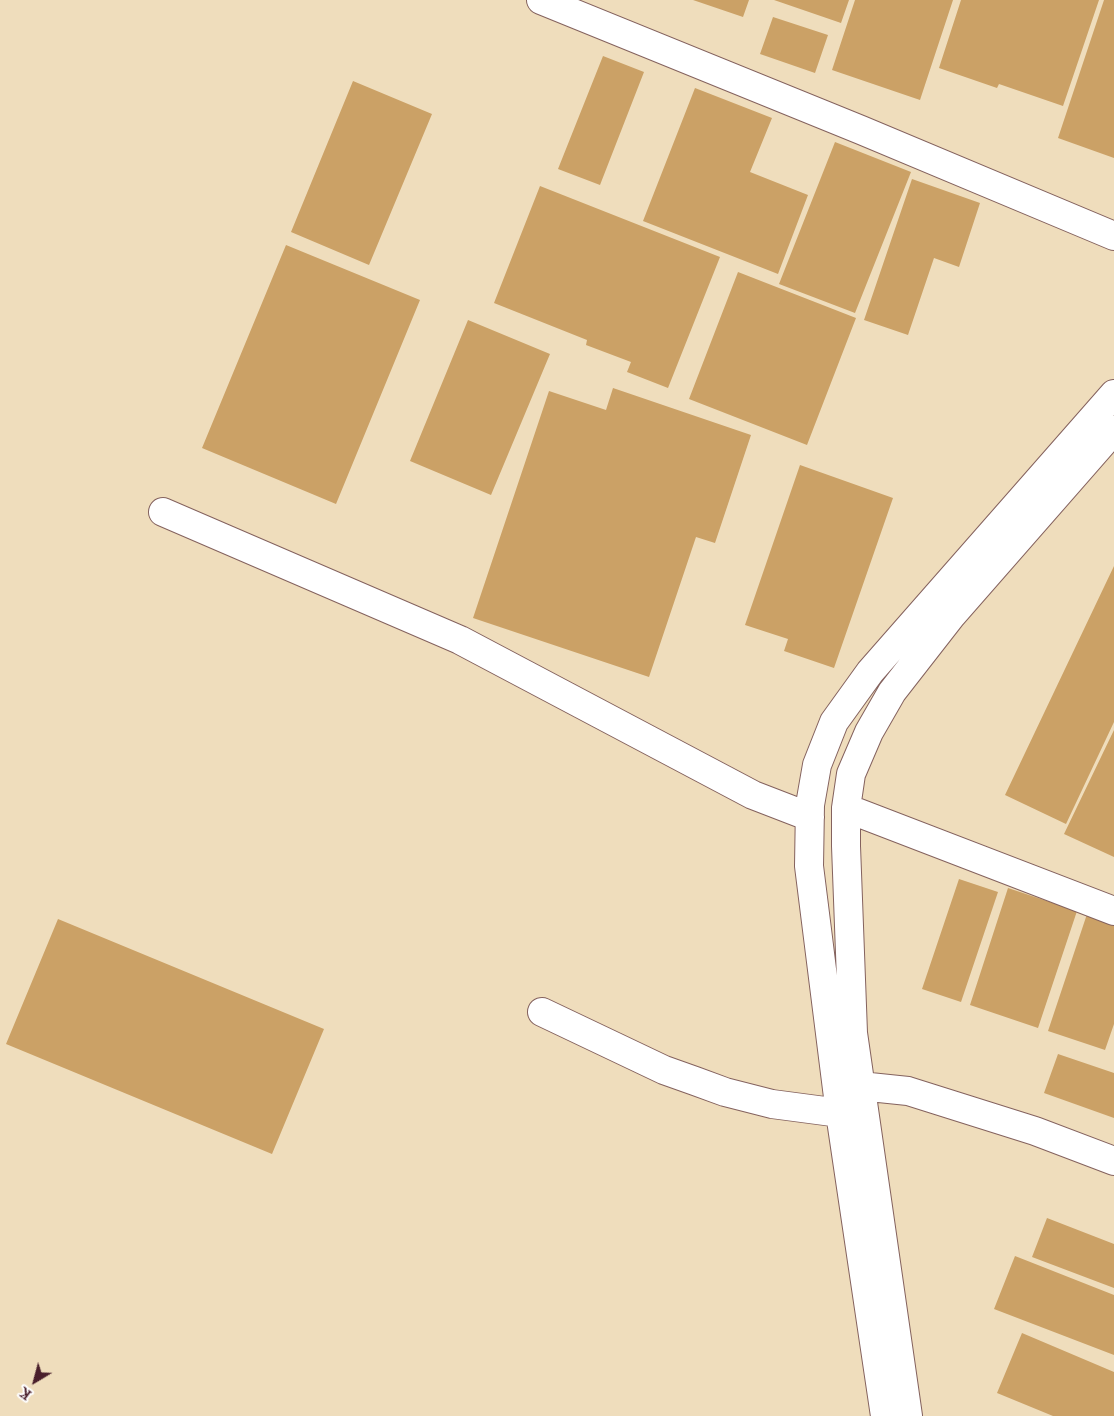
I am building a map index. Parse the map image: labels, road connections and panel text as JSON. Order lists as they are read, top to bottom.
{
  "north": "bottom left"
}
